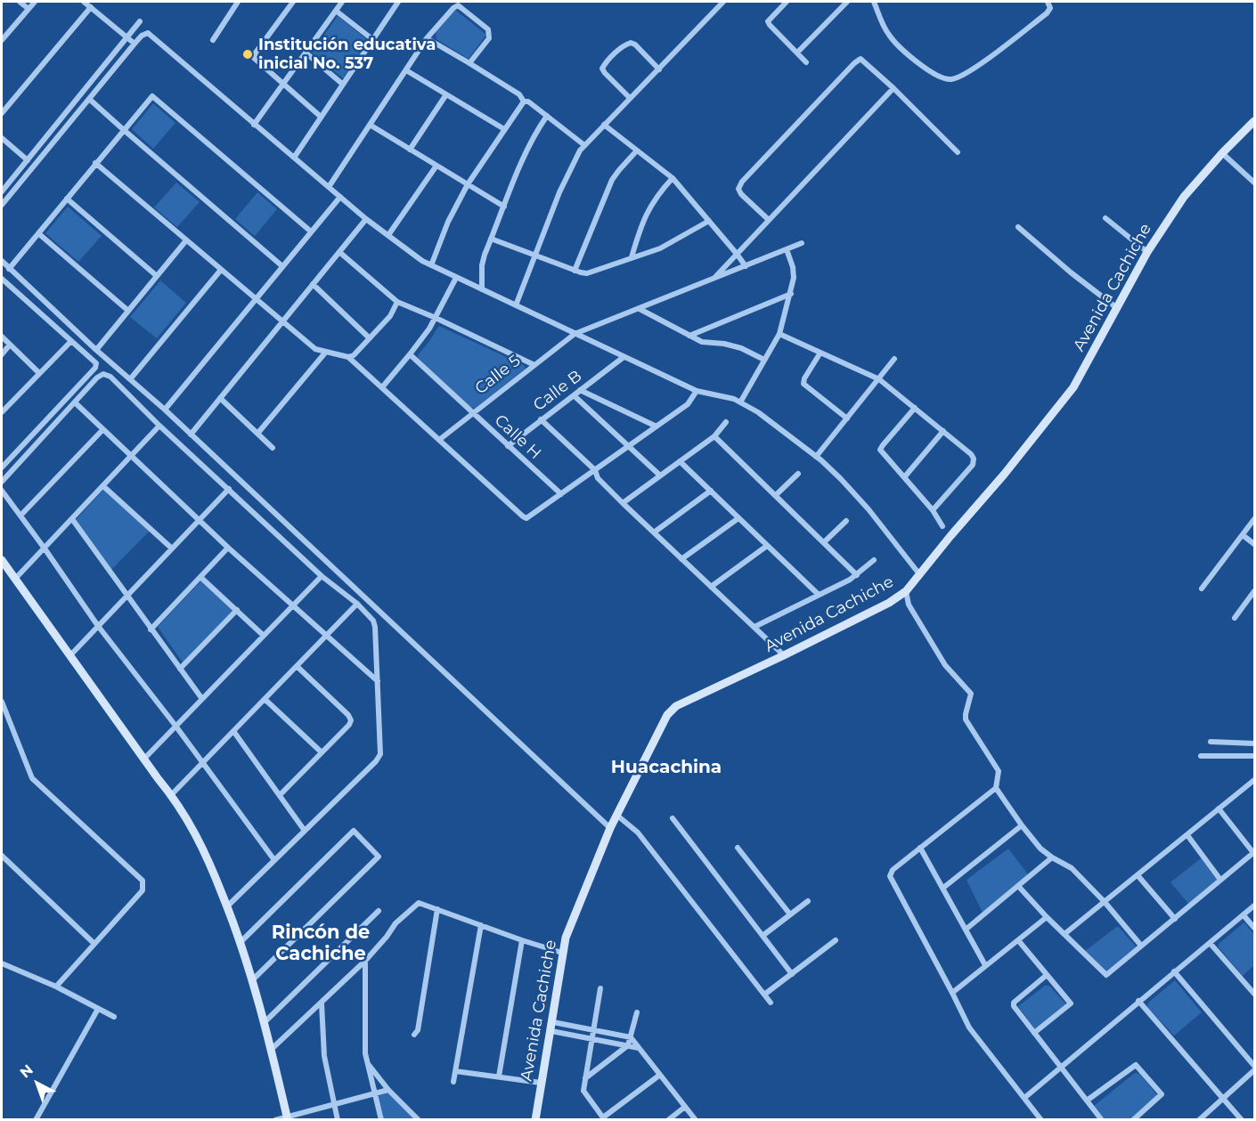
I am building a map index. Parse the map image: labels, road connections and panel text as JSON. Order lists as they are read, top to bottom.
{
  "streets": {
    "street": [
      "Avenida Cachiche",
      "Calle 5",
      "Calle B",
      "Calle H"
    ]
  },
  "crossings": [
    ["Calle 5", "Calle H"],
    ["Calle B", "Calle H"]
  ],
  "districts": ["Huacachina", "Rincón de Cachiche"],
  "places": ["Institución educativa inicial No. 537"],
  "north": "top left"
}
